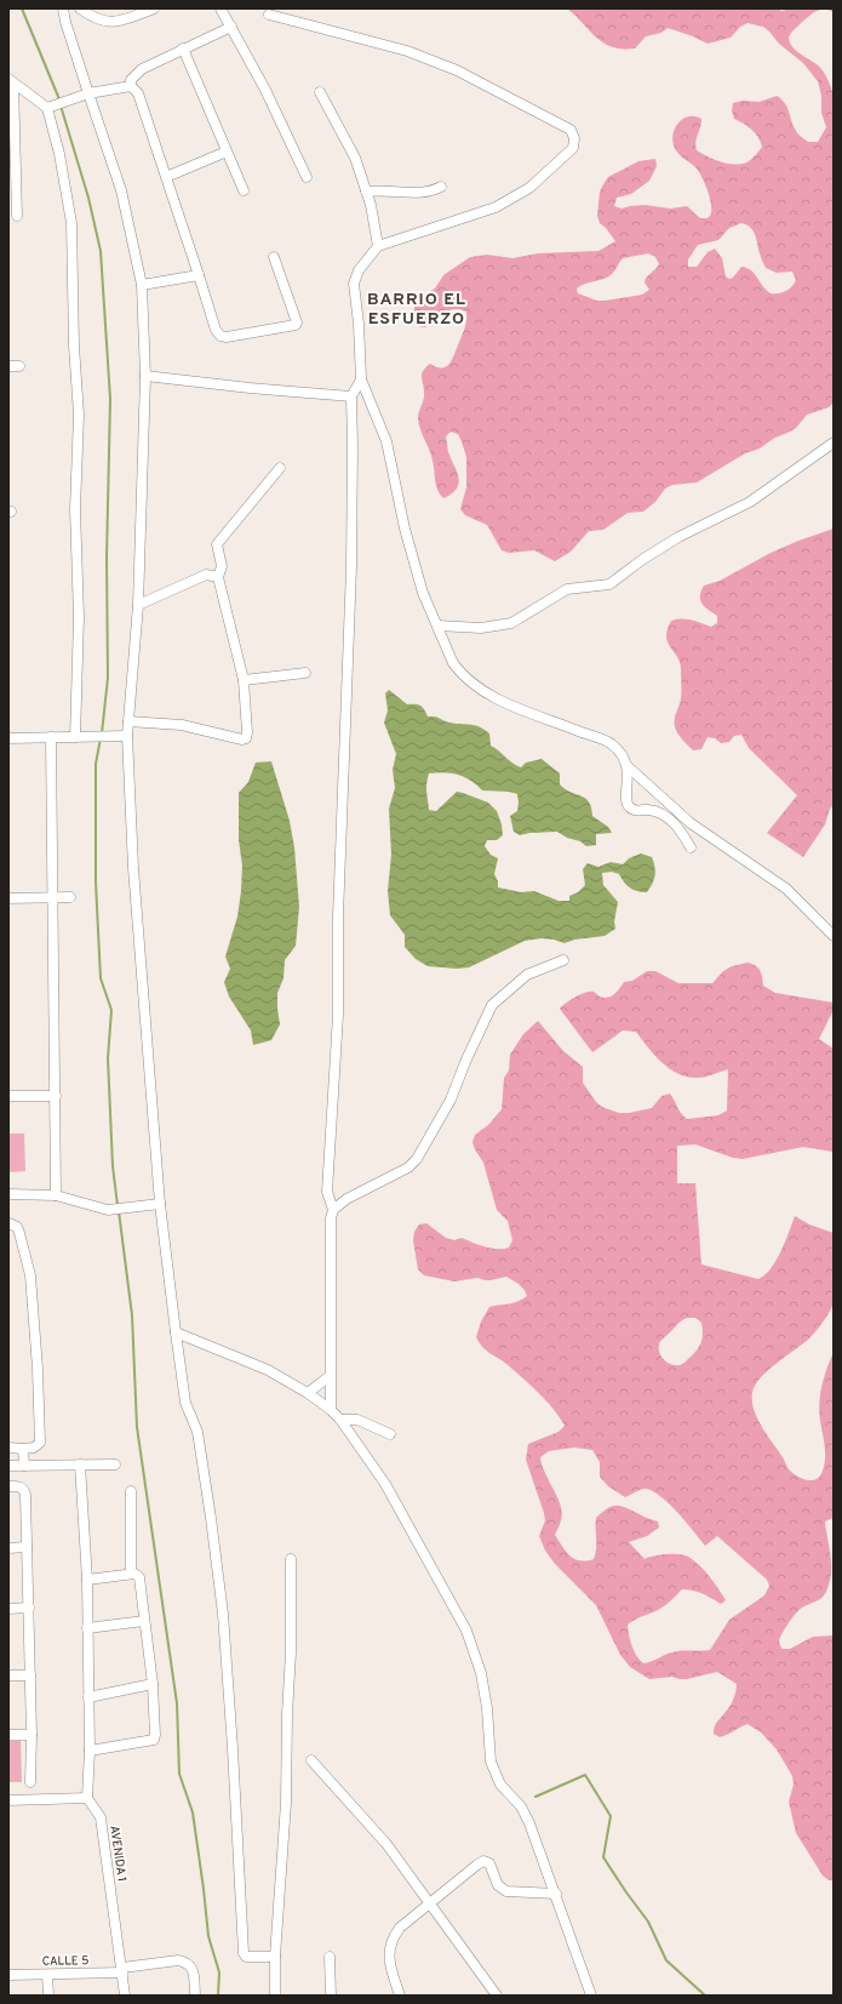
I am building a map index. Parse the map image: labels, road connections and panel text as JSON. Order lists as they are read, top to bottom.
{
  "streets": {
    "street": ["AVENIDA 1", "CALLE 5"]
  },
  "crossings": [
    ["AVENIDA 1", "CALLE 5"]
  ],
  "districts": ["BARRIO EL ESFUERZO"]
}
